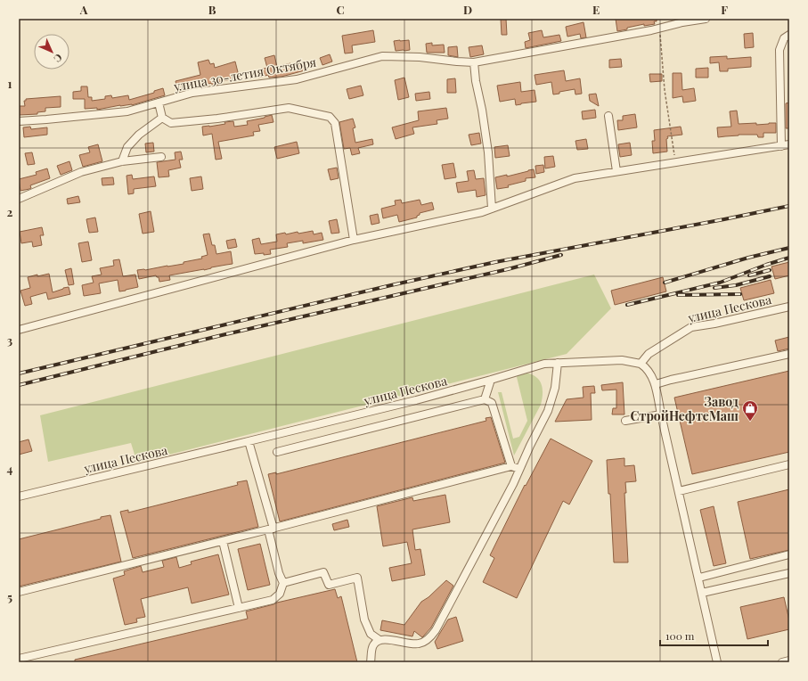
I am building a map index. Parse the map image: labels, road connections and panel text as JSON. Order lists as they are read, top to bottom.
{
  "streets": {
    "street": ["улица 30-летия Октября", "улица Пескова"]
  },
  "places": {
    "shop": ["Завод СтройНефтеМаш"]
  },
  "scale_bar": "100 m",
  "north": "bottom right",
  "grid": {
    "columns": [
      "A",
      "B",
      "C",
      "D",
      "E",
      "F"
    ],
    "rows": [
      "1",
      "2",
      "3",
      "4",
      "5"
    ]
  }
}
